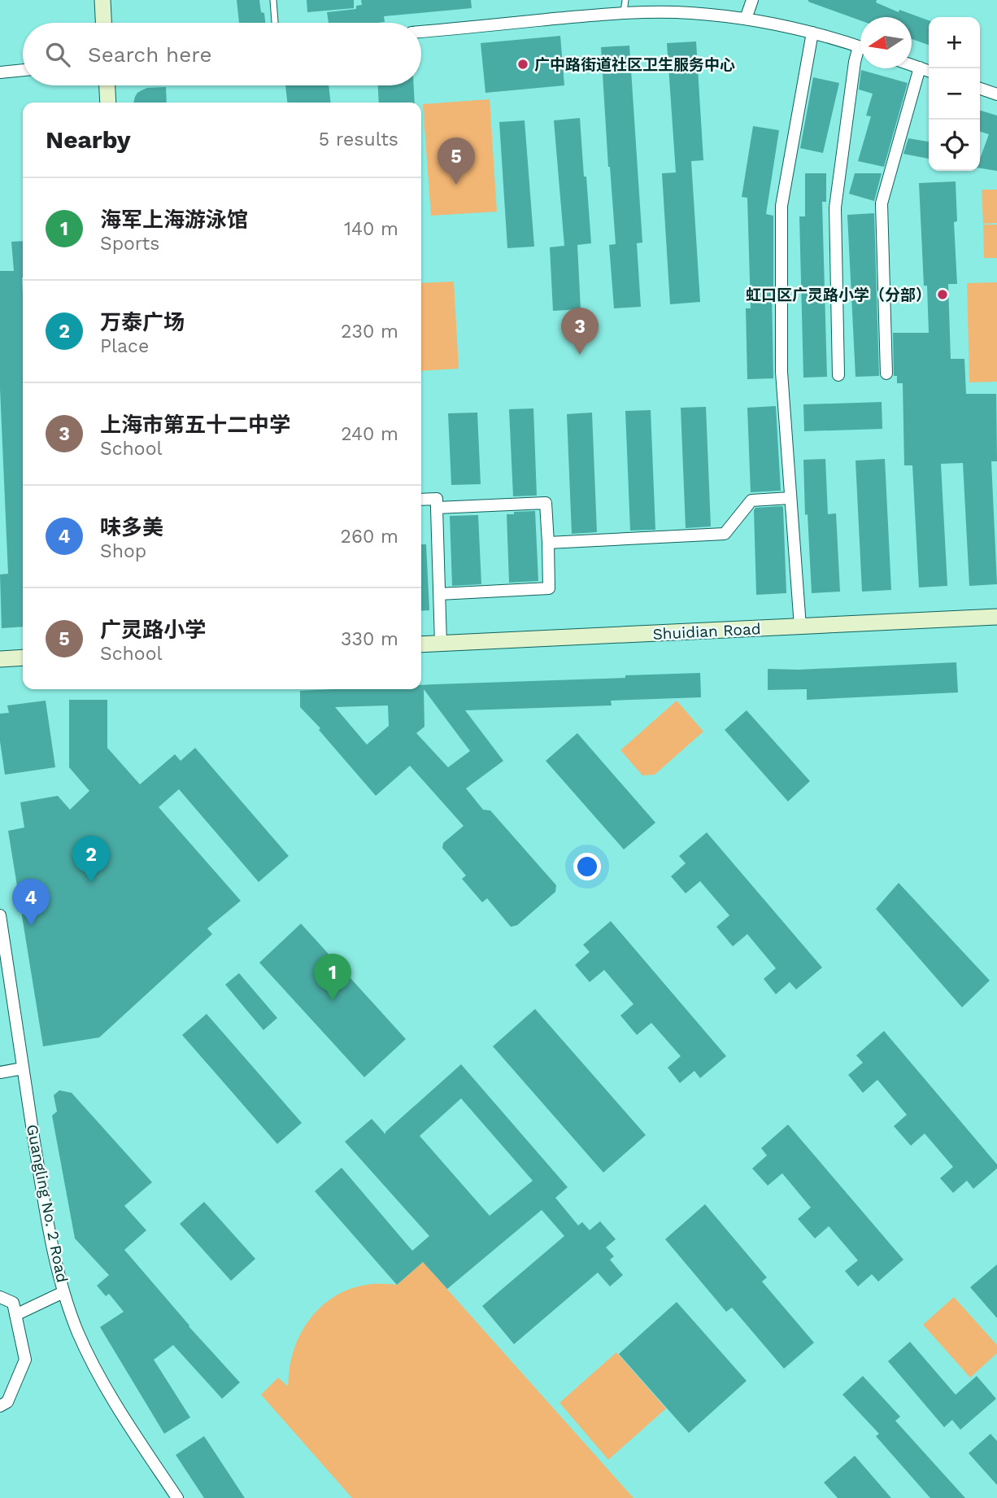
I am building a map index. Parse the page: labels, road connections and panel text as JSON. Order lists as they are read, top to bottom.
{
  "streets": {
    "main road": ["Shuidian Road"],
    "street": ["Guangling No. 2 Road"]
  },
  "places": ["广中路街道社区卫生服务中心", "虹口区广灵路小学（分部）"],
  "north": "left",
  "page": {
    "map_buttons": ["+", "−"],
    "search": "Search here",
    "heading": ["Nearby", "5 results"],
    "pins": [
      "5",
      "3",
      "2",
      "4",
      "1"
    ],
    "list": [
      {
        "mark": "1",
        "name": "海军上海游泳馆",
        "note": "Sports",
        "value": "140 m"
      },
      {
        "mark": "2",
        "name": "万泰广场",
        "note": "Place",
        "value": "230 m"
      },
      {
        "mark": "3",
        "name": "上海市第五十二中学",
        "note": "School",
        "value": "240 m"
      },
      {
        "mark": "4",
        "name": "味多美",
        "note": "Shop",
        "value": "260 m"
      },
      {
        "mark": "5",
        "name": "广灵路小学",
        "note": "School",
        "value": "330 m"
      }
    ]
  }
}
